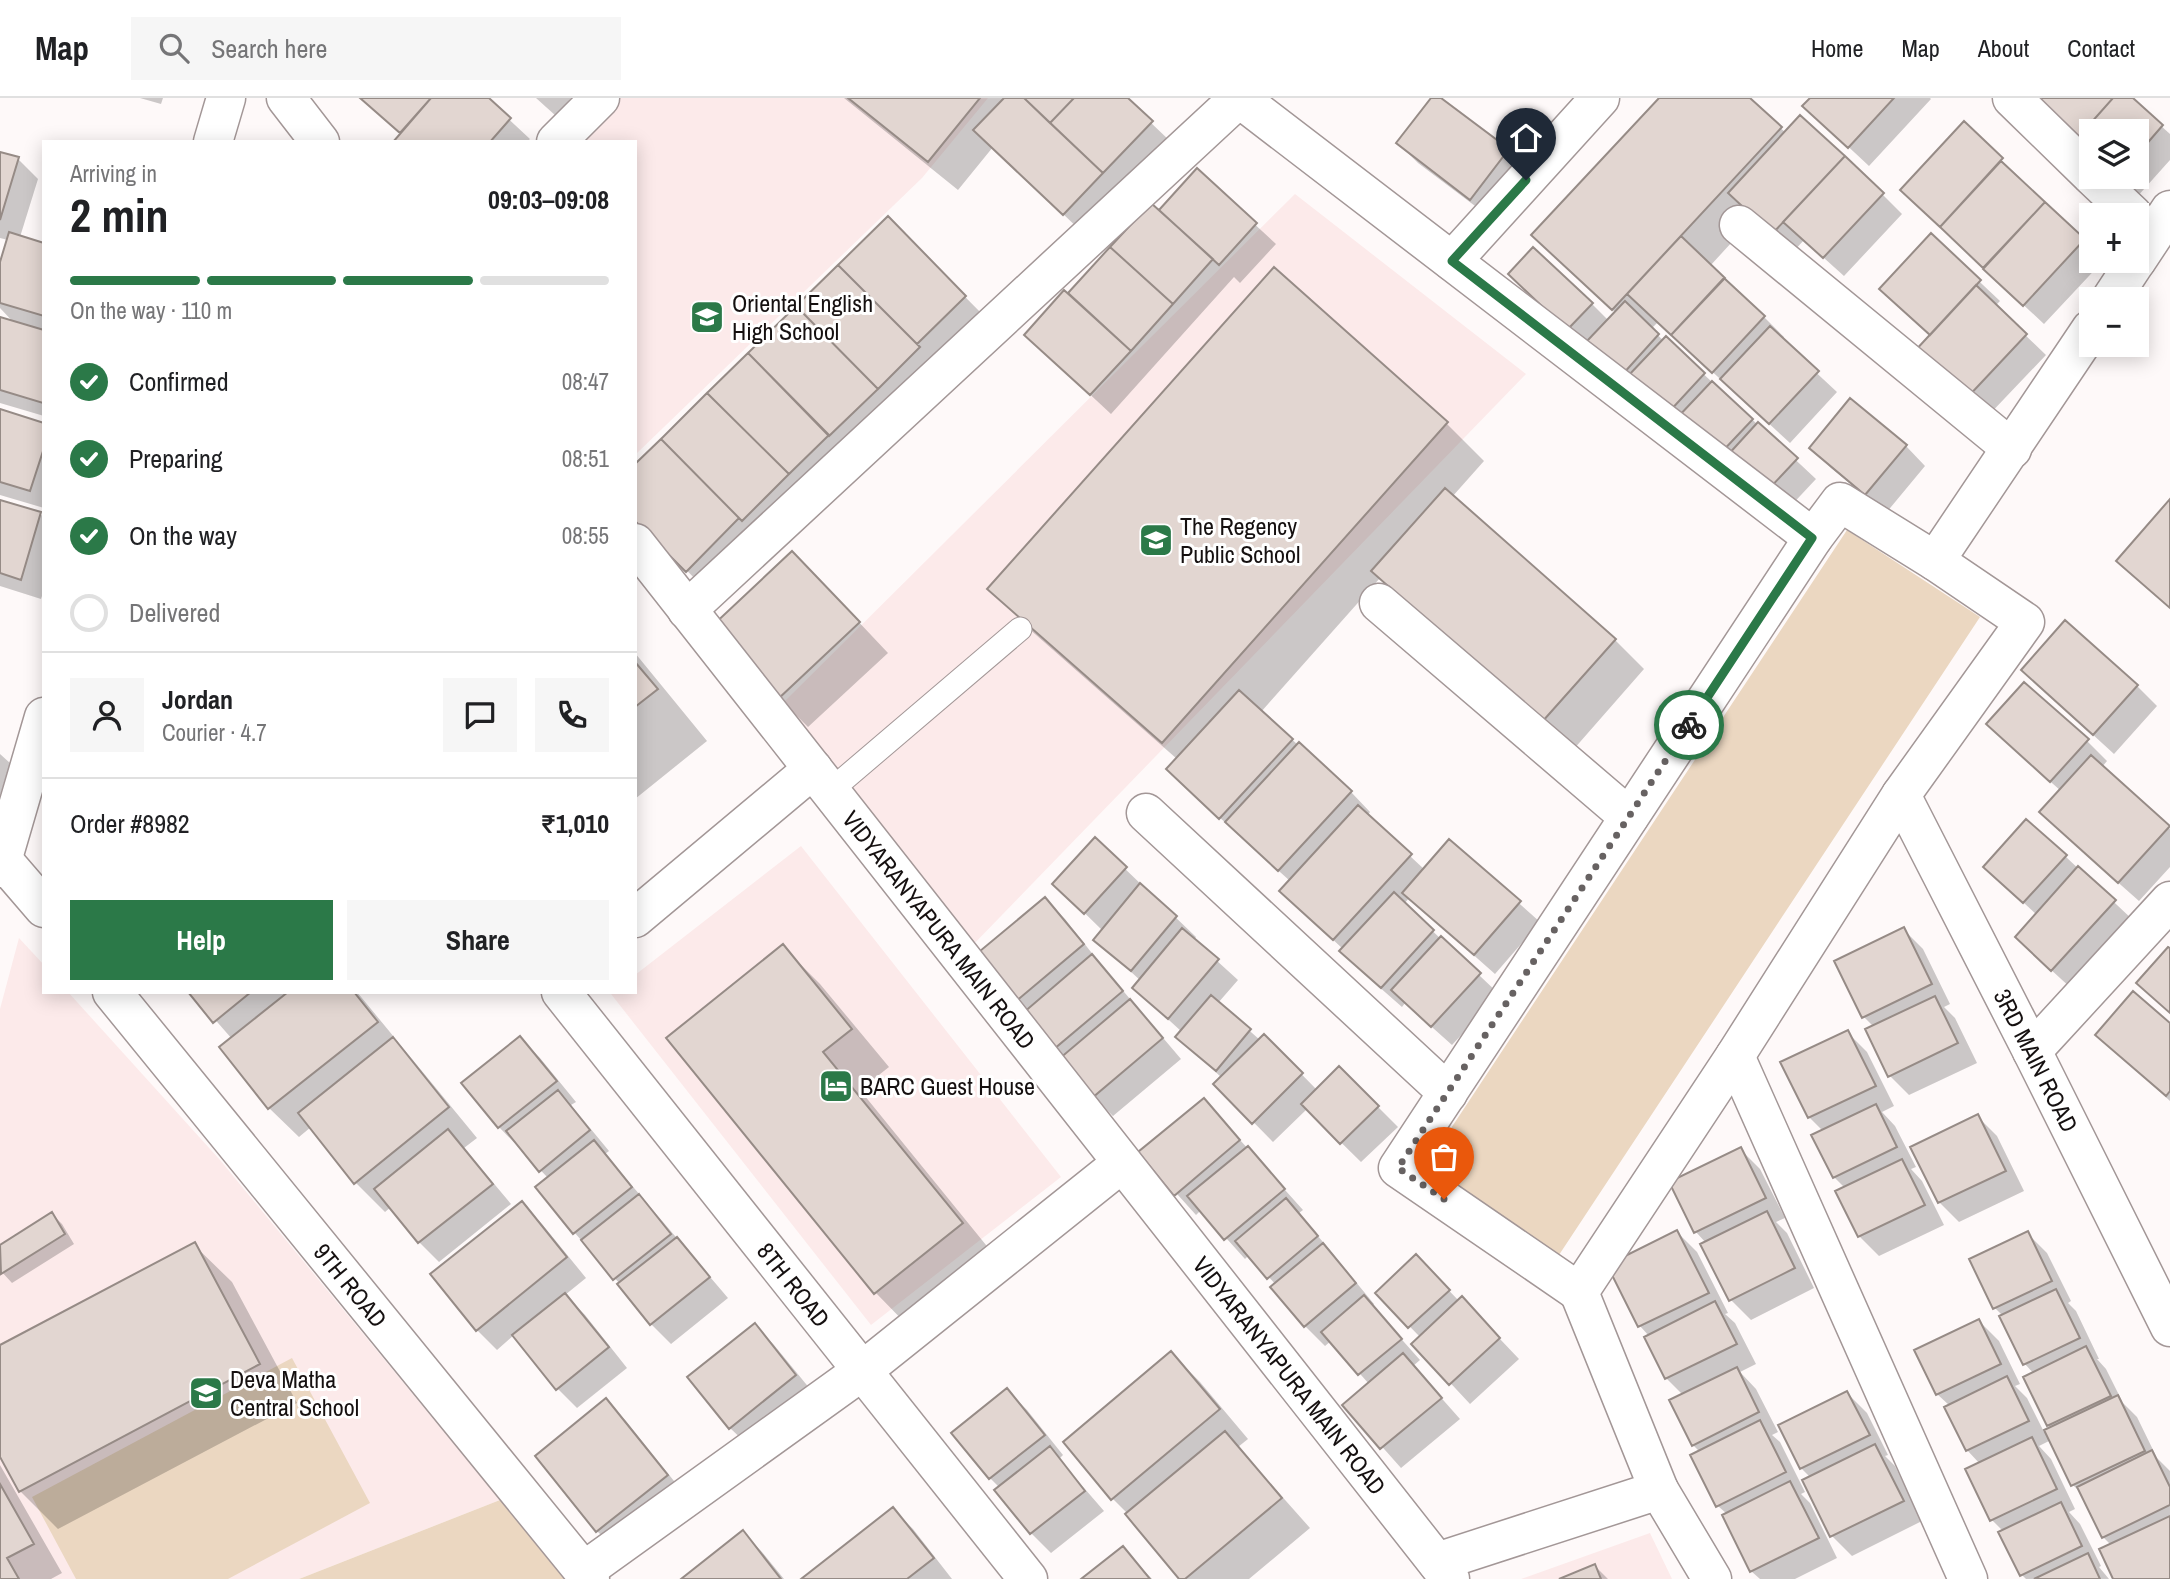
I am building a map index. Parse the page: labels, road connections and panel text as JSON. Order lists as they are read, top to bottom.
{
  "streets": {
    "street": [
      "VIDYARANYAPURA MAIN ROAD",
      "3RD MAIN ROAD",
      "9TH ROAD",
      "8TH ROAD"
    ]
  },
  "places": {
    "school or university": ["Oriental English High School", "The Regency Public School", "Deva Matha Central School"],
    "hotel": ["BARC Guest House"]
  },
  "page": {
    "header": "Map",
    "search": "Search here",
    "nav": [
      "Home",
      "Map",
      "About",
      "Contact"
    ],
    "map_buttons": ["+", "−"],
    "heading": ["2 min", "Arriving in", "09:03–09:08"],
    "panel": [
      "Jordan",
      "Courier · 4.7",
      "Order #8982",
      "₹1,010"
    ],
    "bar": "On the way · 110 m",
    "list": [
      ["Confirmed", "08:47"],
      ["Preparing", "08:51"],
      ["On the way", "08:55"],
      "Delivered"
    ],
    "buttons": ["Help", "Share"]
  }
}
